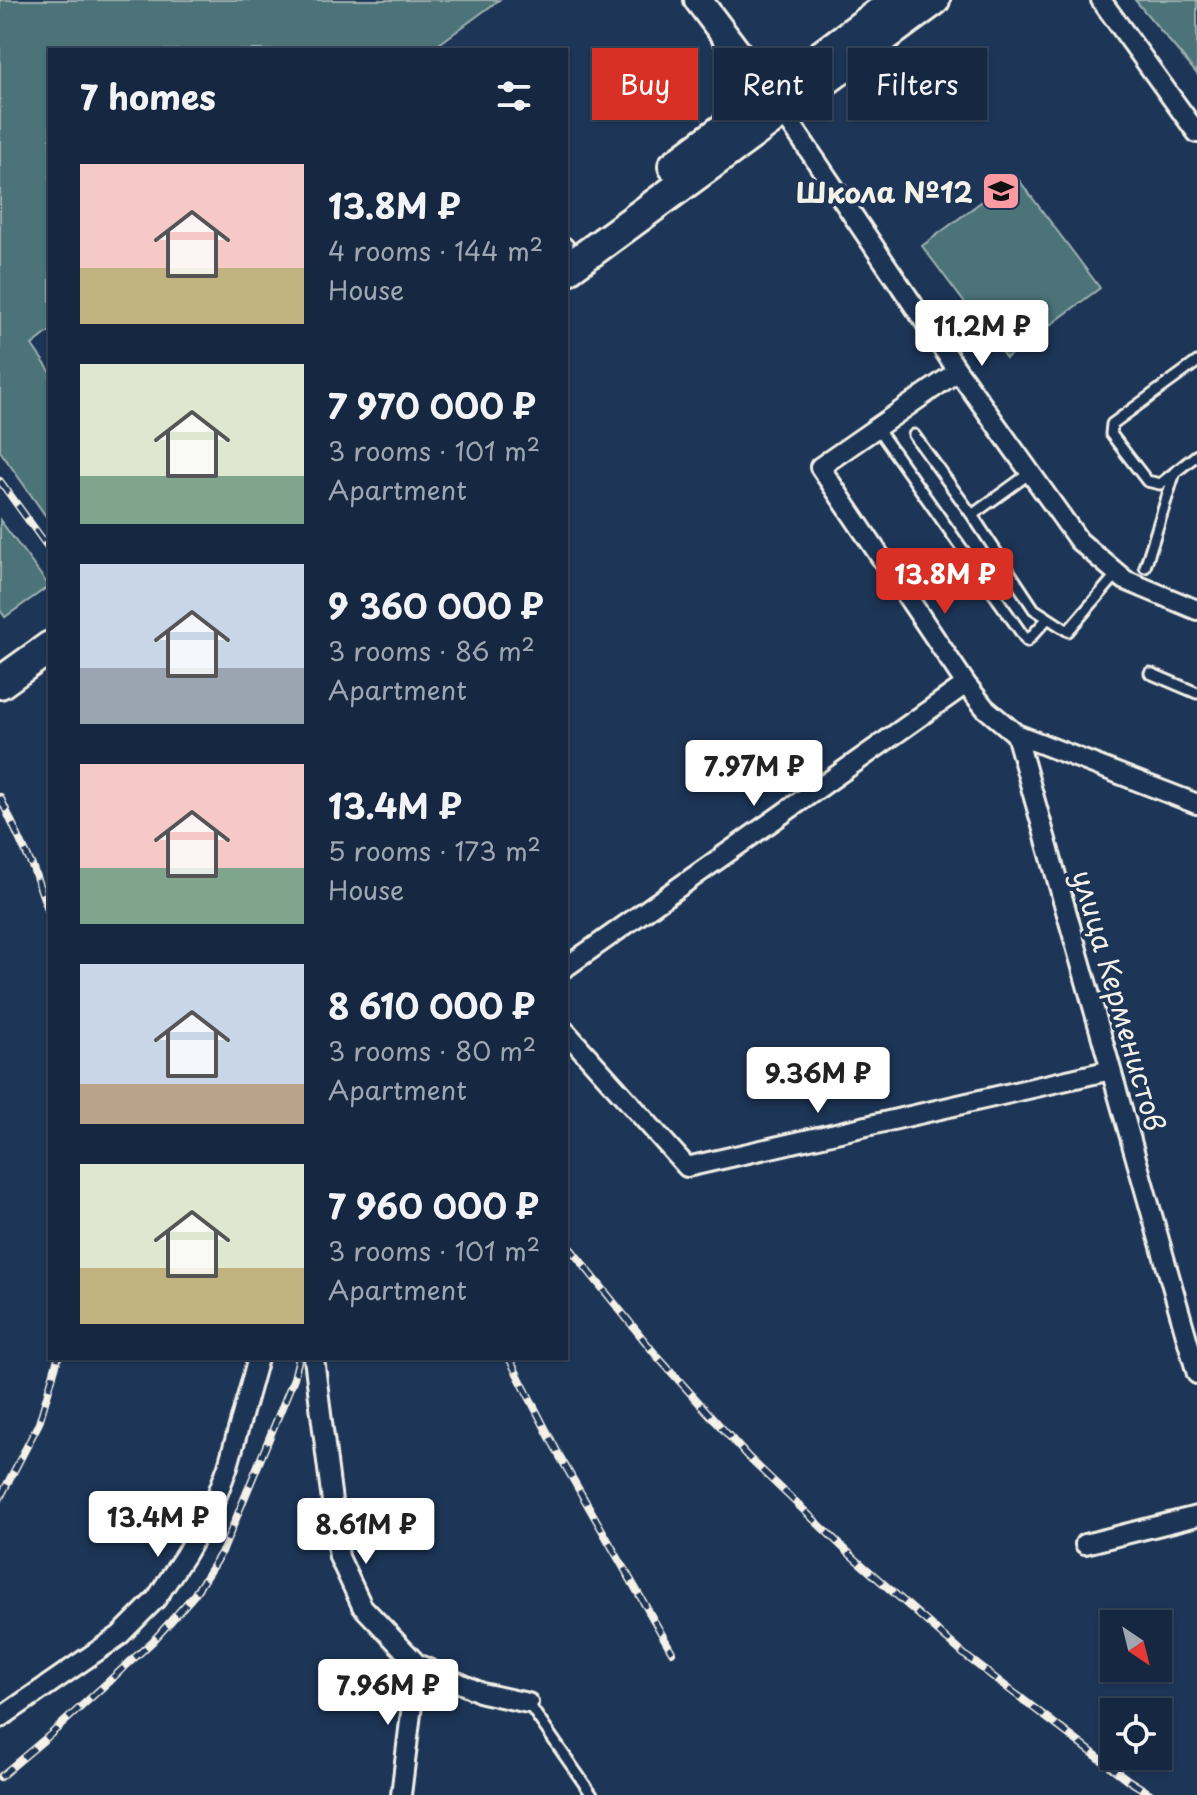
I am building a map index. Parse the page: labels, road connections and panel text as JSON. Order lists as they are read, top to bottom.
{
  "streets": {
    "street": ["улица Керменистов"]
  },
  "places": {
    "school or university": ["Школа №12"]
  },
  "north": "bottom right",
  "page": {
    "chip": ["Buy", "Rent", "Filters"],
    "heading": "7 homes",
    "list": [
      {
        "name": "13.8M ₽",
        "note": "4 rooms · 144 m² · House"
      },
      {
        "name": "7 970 000 ₽",
        "note": "3 rooms · 101 m² · Apartment"
      },
      {
        "name": "9 360 000 ₽",
        "note": "3 rooms · 86 m² · Apartment"
      },
      {
        "name": "13.4M ₽",
        "note": "5 rooms · 173 m² · House"
      },
      {
        "name": "8 610 000 ₽",
        "note": "3 rooms · 80 m² · Apartment"
      },
      {
        "name": "7 960 000 ₽",
        "note": "3 rooms · 101 m² · Apartment"
      }
    ],
    "price": [
      "11.2M ₽",
      "13.8M ₽",
      "7.97M ₽",
      "9.36M ₽",
      "13.4M ₽",
      "8.61M ₽",
      "7.96M ₽"
    ]
  }
}
